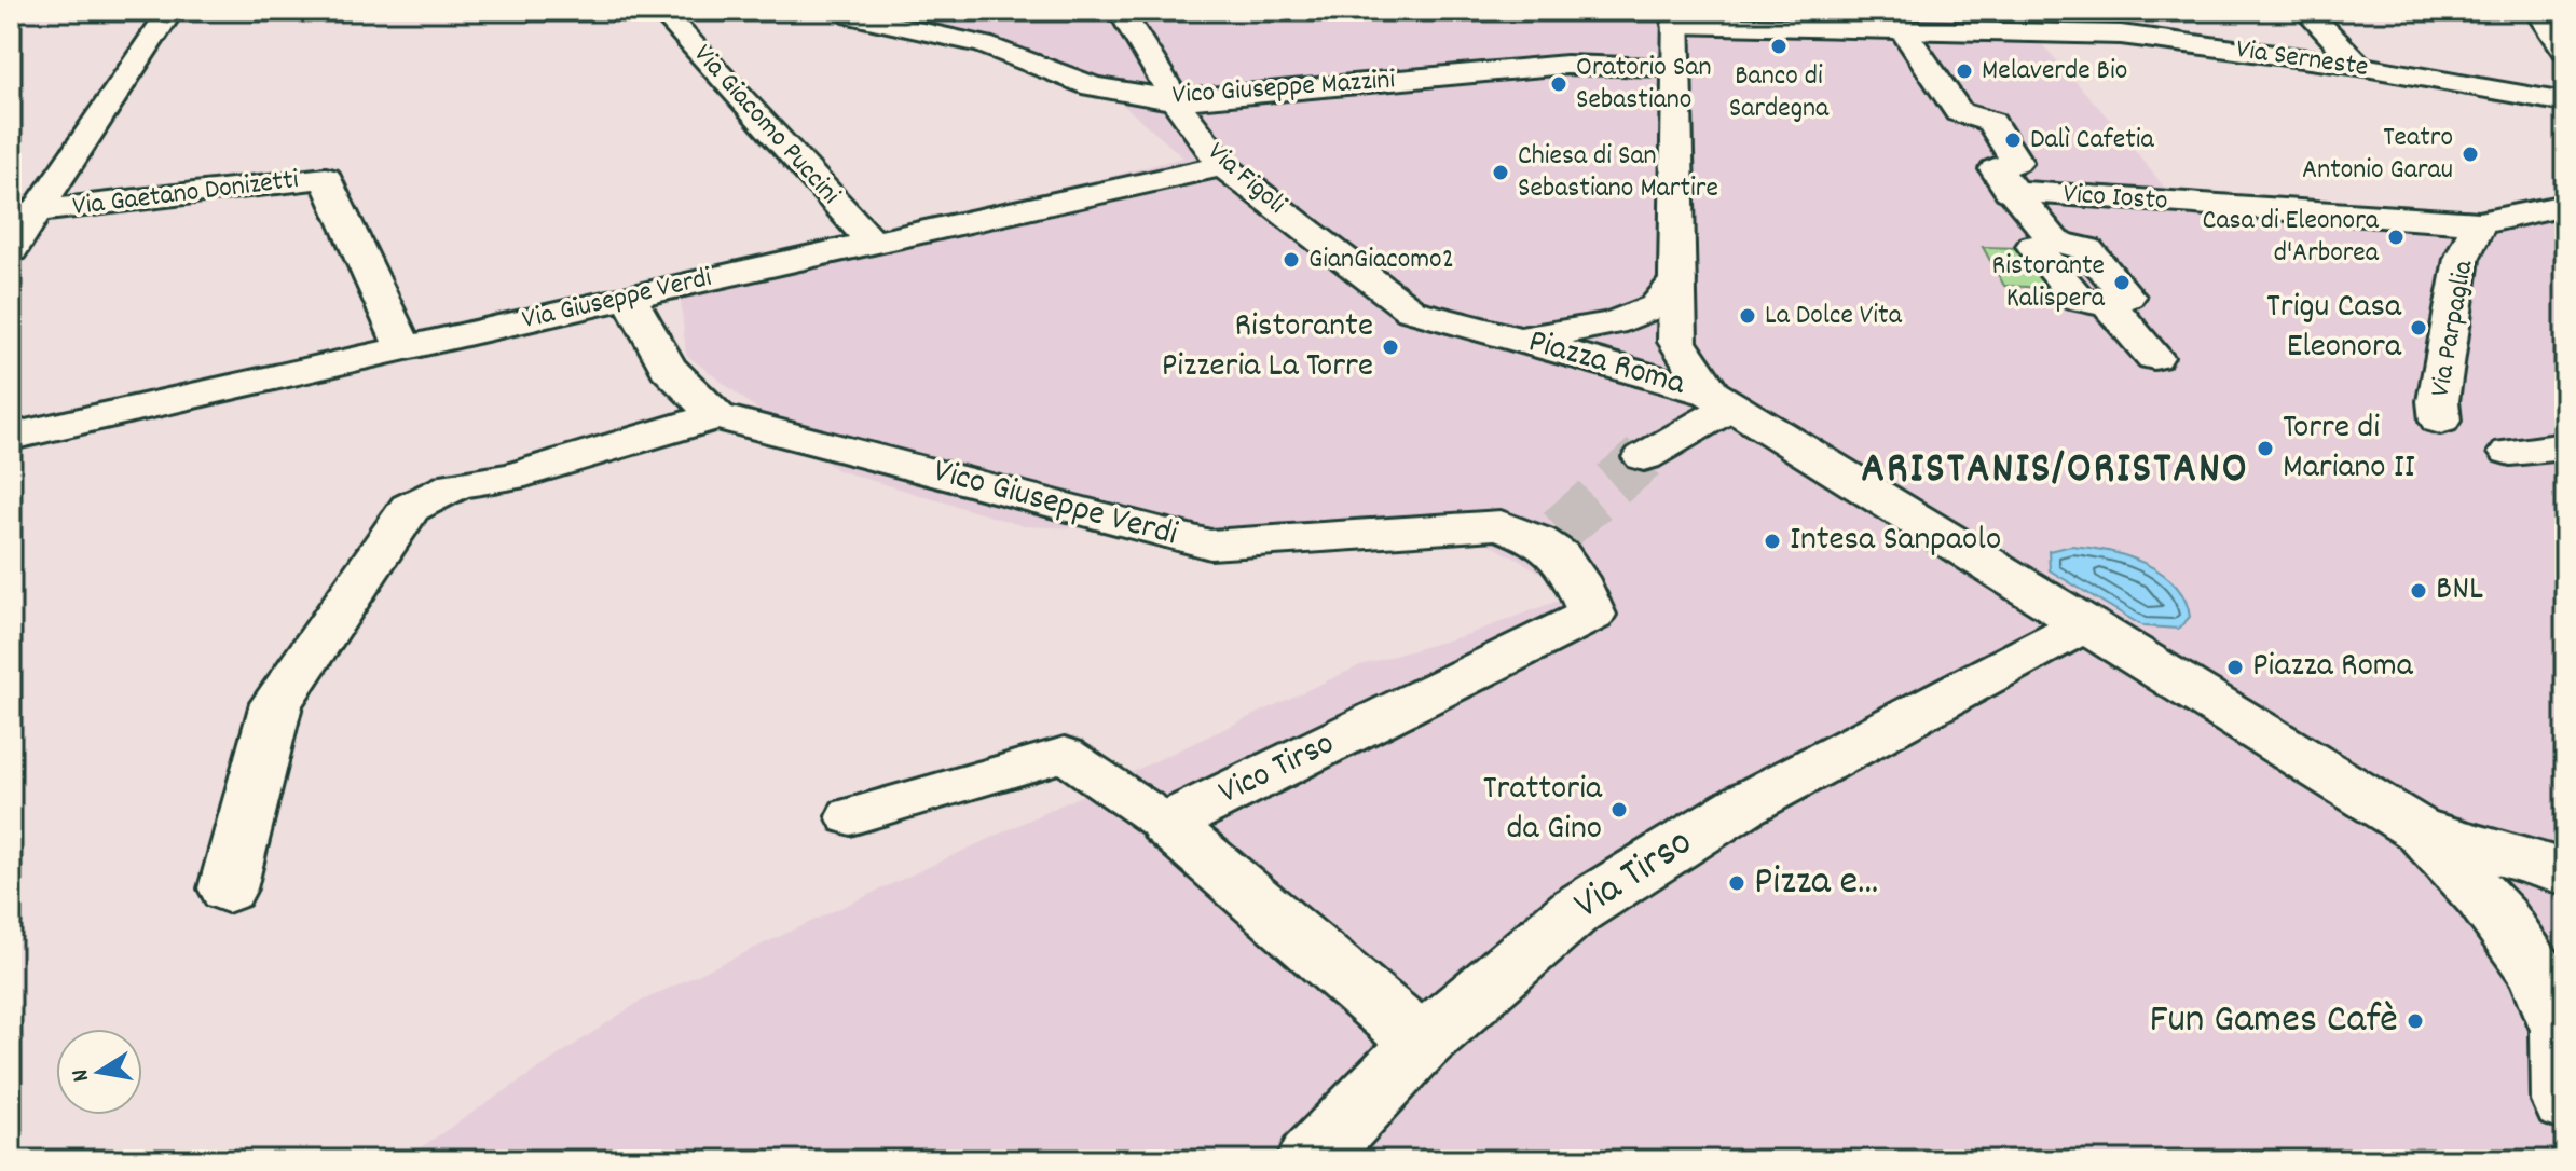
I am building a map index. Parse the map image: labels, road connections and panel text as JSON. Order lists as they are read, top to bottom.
{
  "streets": {
    "street": [
      "Via Serneste",
      "Vico Giuseppe Mazzini",
      "Via Giacomo Puccini",
      "Via Figoli",
      "Via Gaetano Donizetti",
      "Vico Iosto",
      "Via Giuseppe Verdi",
      "Via Parpaglia",
      "Piazza Roma",
      "Vico Giuseppe Verdi",
      "Vico Tirso",
      "Via Tirso"
    ]
  },
  "crossings": [
    ["Vico Giuseppe Mazzini", "Via Figoli"],
    ["Via Giacomo Puccini", "Via Giuseppe Verdi"],
    ["Via Figoli", "Via Giuseppe Verdi"],
    ["Via Figoli", "Piazza Roma"],
    ["Via Gaetano Donizetti", "Via Giuseppe Verdi"],
    ["Vico Iosto", "Via Parpaglia"],
    ["Piazza Roma", "Via Tirso"],
    ["Vico Giuseppe Verdi", "Vico Tirso"],
    ["Vico Tirso", "Via Tirso"]
  ],
  "districts": ["ARISTANIS/ORISTANO"],
  "places": [
    "Banco di Sardegna",
    "Melaverde Bio",
    "Oratorio San Sebastiano",
    "Dalì Cafetia",
    "Teatro Antonio Garau",
    "Chiesa di San Sebastiano Martire",
    "Casa di Eleonora d'Arborea",
    "GianGiacomo2",
    "Ristorante Kalispera",
    "La Dolce Vita",
    "Trigu Casa Eleonora",
    "Ristorante Pizzeria La Torre",
    "Torre di Mariano II",
    "Intesa Sanpaolo",
    "BNL",
    "Piazza Roma",
    "Trattoria da Gino",
    "Pizza e...",
    "Fun Games Cafè"
  ],
  "north": "left"
}
